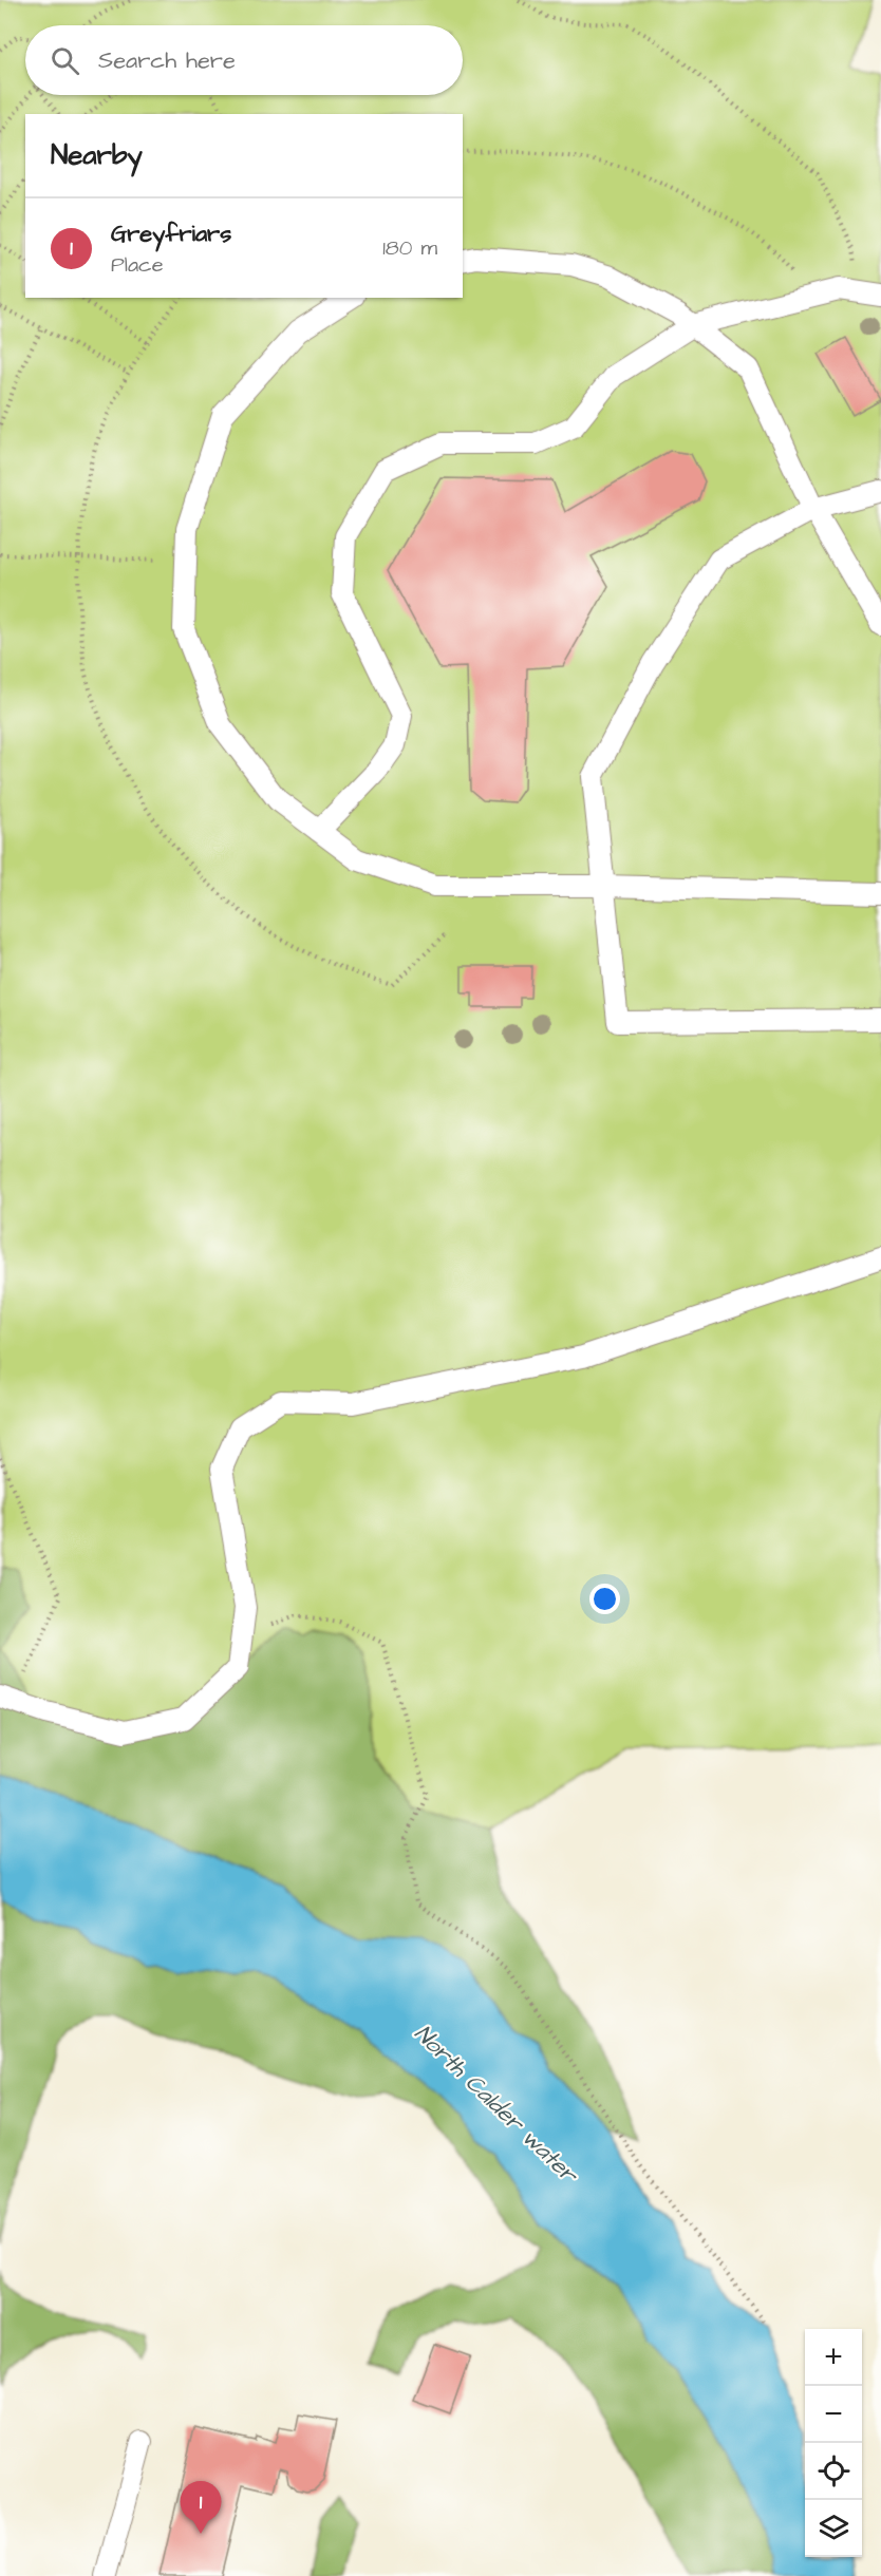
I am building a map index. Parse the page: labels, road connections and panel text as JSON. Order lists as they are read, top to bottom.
{
  "water": ["North Calder water"],
  "page": {
    "search": "Search here",
    "heading": "Nearby",
    "list": [
      {
        "mark": "1",
        "name": "Greyfriars",
        "note": "Place",
        "value": "180 m"
      }
    ],
    "map_buttons": ["+", "−"],
    "pins": "1"
  }
}
